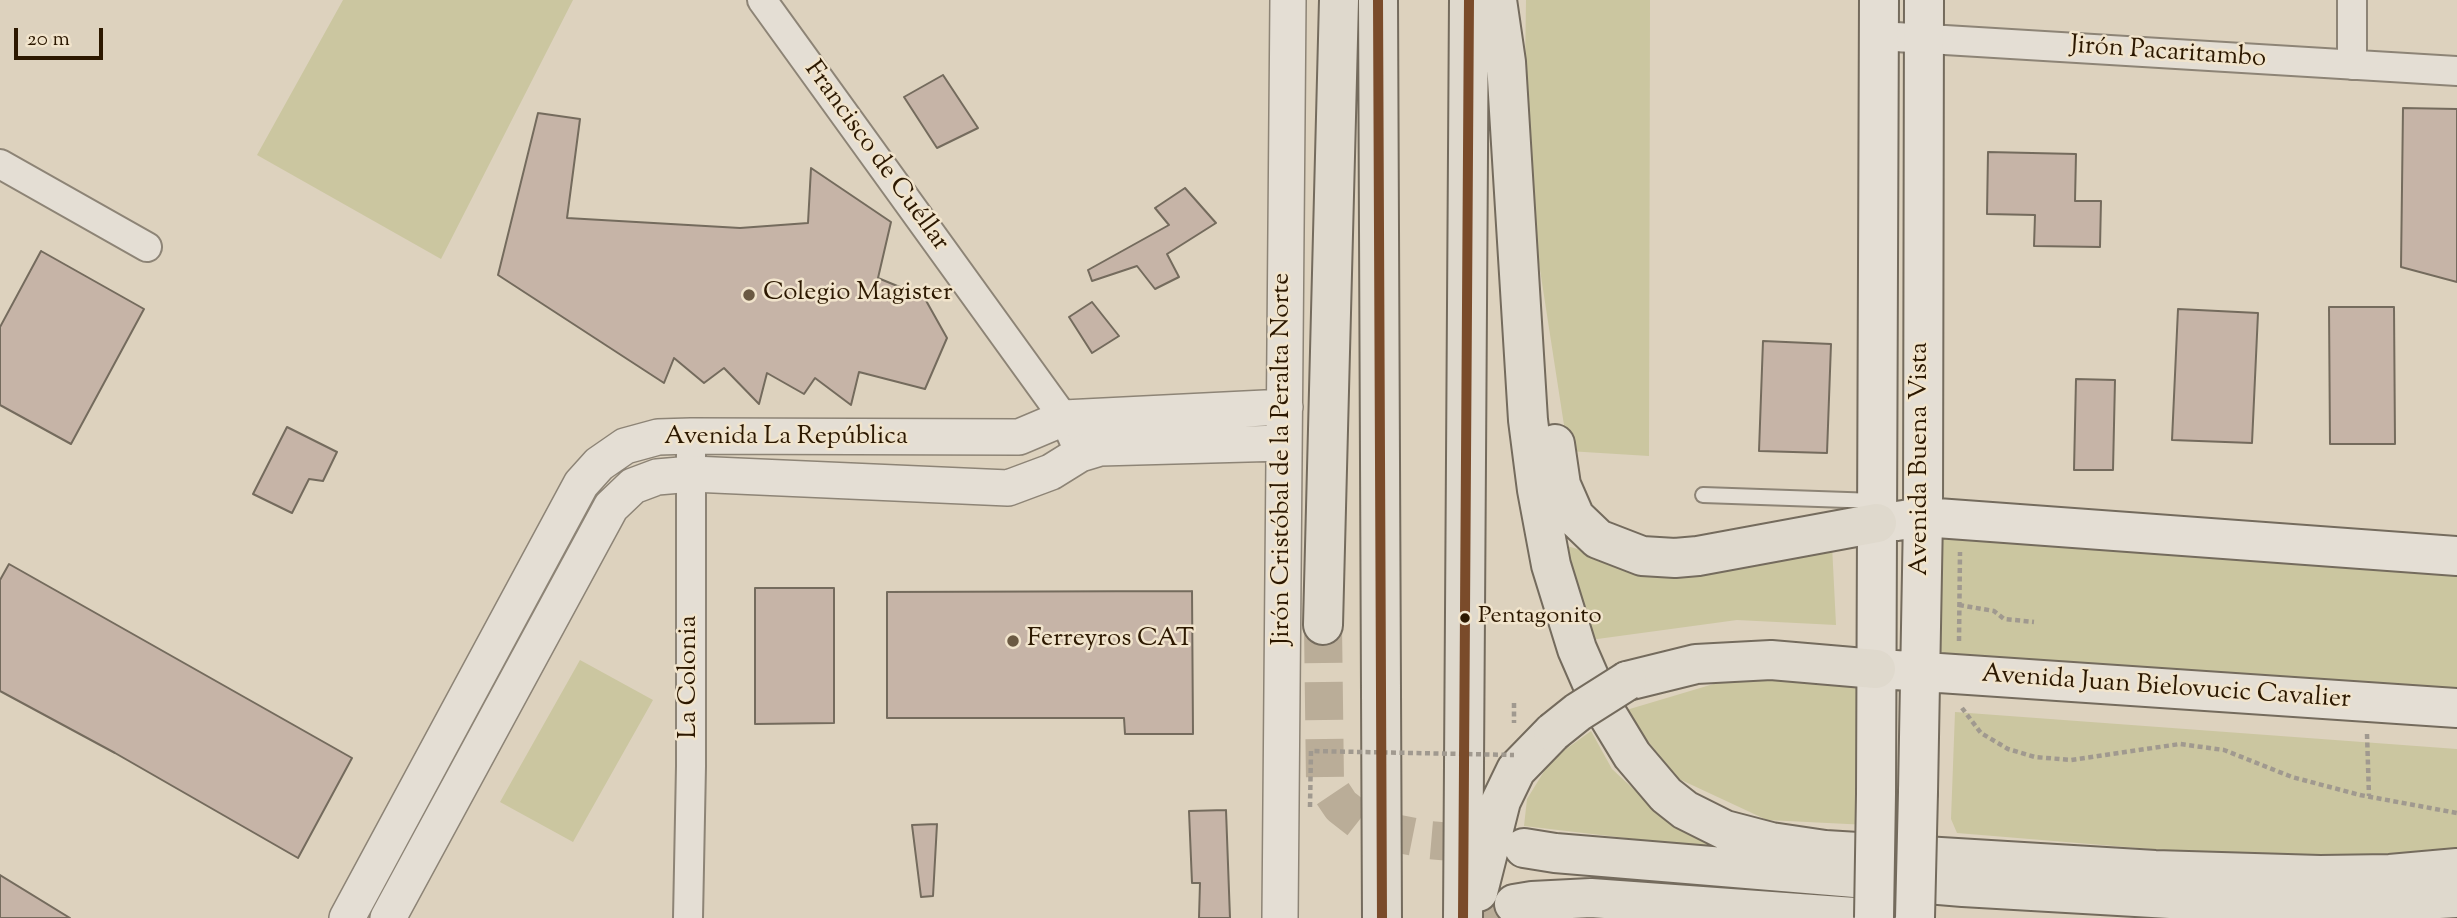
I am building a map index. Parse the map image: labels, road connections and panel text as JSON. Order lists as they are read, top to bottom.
{
  "streets": {
    "main road": ["Avenida Buena Vista", "Avenida Juan Bielovucic Cavalier"],
    "street": [
      "Jirón Pacaritambo",
      "Francisco de Cuéllar",
      "Avenida La República",
      "Jirón Cristóbal de la Peralta Norte",
      "La Colonia"
    ]
  },
  "crossings": [
    ["Jirón Pacaritambo", "Avenida Buena Vista"],
    ["Francisco de Cuéllar", "Avenida La República"],
    ["Avenida La República", "Jirón Cristóbal de la Peralta Norte"],
    ["Avenida La República", "La Colonia"],
    ["Avenida Buena Vista", "Avenida Juan Bielovucic Cavalier"]
  ],
  "places": ["Colegio Magister", "Pentagonito", "Ferreyros CAT"],
  "scale_bar": "20 m"
}
